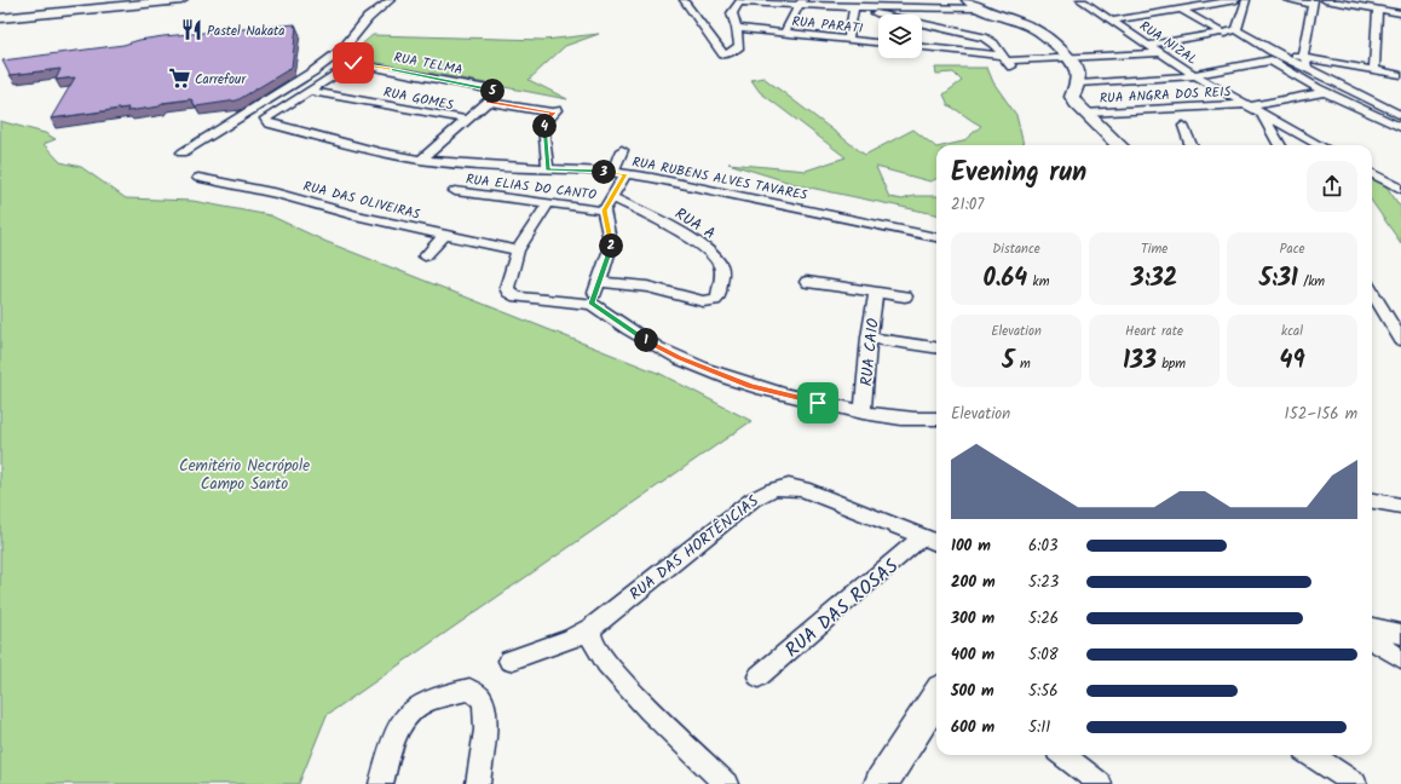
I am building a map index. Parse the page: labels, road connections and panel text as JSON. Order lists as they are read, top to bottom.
{
  "streets": {
    "street": [
      "RUA PARATI",
      "RUA NIZAL",
      "RUA TELMA",
      "RUA ANGRA DOS REIS",
      "RUA GOMES",
      "RUA RUBENS ALVES TAVARES",
      "RUA ELIAS DO CANTO",
      "RUA DAS OLIVEIRAS",
      "RUA A",
      "RUA CAIO",
      "RUA DAS HORTÊNCIAS",
      "RUA DAS ROSAS"
    ]
  },
  "crossings": [
    ["RUA NIZAL", "RUA ANGRA DOS REIS"],
    ["RUA TELMA", "RUA GOMES"],
    ["RUA TELMA", "RUA RUBENS ALVES TAVARES"],
    ["RUA GOMES", "RUA RUBENS ALVES TAVARES"],
    ["RUA DAS HORTÊNCIAS", "RUA DAS ROSAS"]
  ],
  "parks": ["Cemitério Necrópole Campo Santo"],
  "places": {
    "restaurant": ["Pastel Nakata"],
    "supermarket": ["Carrefour"]
  },
  "page": {
    "pins": [
      "5",
      "4",
      "3",
      "2",
      "1"
    ],
    "heading": ["Evening run", "21:07"],
    "stats": [
      ["Distance", "0.64 km"],
      ["Time", "3:32"],
      ["Pace", "5:31 /km"],
      ["Elevation", "5 m"],
      ["Heart rate", "133 bpm"],
      ["kcal", "49"]
    ],
    "chart": ["Elevation", "152–156 m"],
    "list": [
      {
        "name": "100 m",
        "note": "6:03"
      },
      {
        "name": "200 m",
        "note": "5:23"
      },
      {
        "name": "300 m",
        "note": "5:26"
      },
      {
        "name": "400 m",
        "note": "5:08"
      },
      {
        "name": "500 m",
        "note": "5:56"
      },
      {
        "name": "600 m",
        "note": "5:11"
      }
    ]
  }
}
